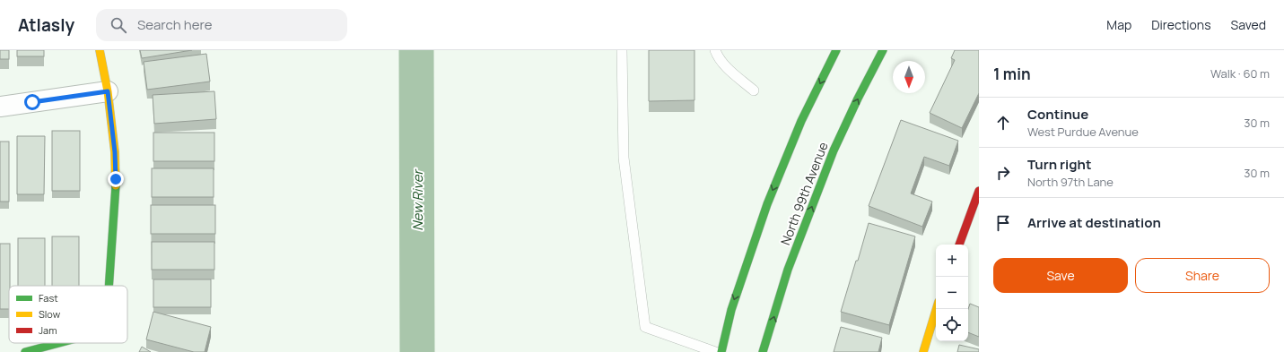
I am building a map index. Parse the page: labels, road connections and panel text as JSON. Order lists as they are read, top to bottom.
{
  "streets": {
    "main road": ["North 99th Avenue"]
  },
  "water": ["New River"],
  "legend": ["Fast", "Slow", "Jam"],
  "north": "bottom",
  "page": {
    "header": "Atlasly",
    "search": "Search here",
    "nav": ["Map", "Directions", "Saved"],
    "heading": ["1 min", "Walk · 60 m"],
    "list": [
      ["Continue", "West Purdue Avenue", "30 m"],
      ["Turn right", "North 97th Lane", "30 m"],
      "Arrive at destination"
    ],
    "map_buttons": ["+", "−"],
    "buttons": ["Save", "Share"]
  }
}
